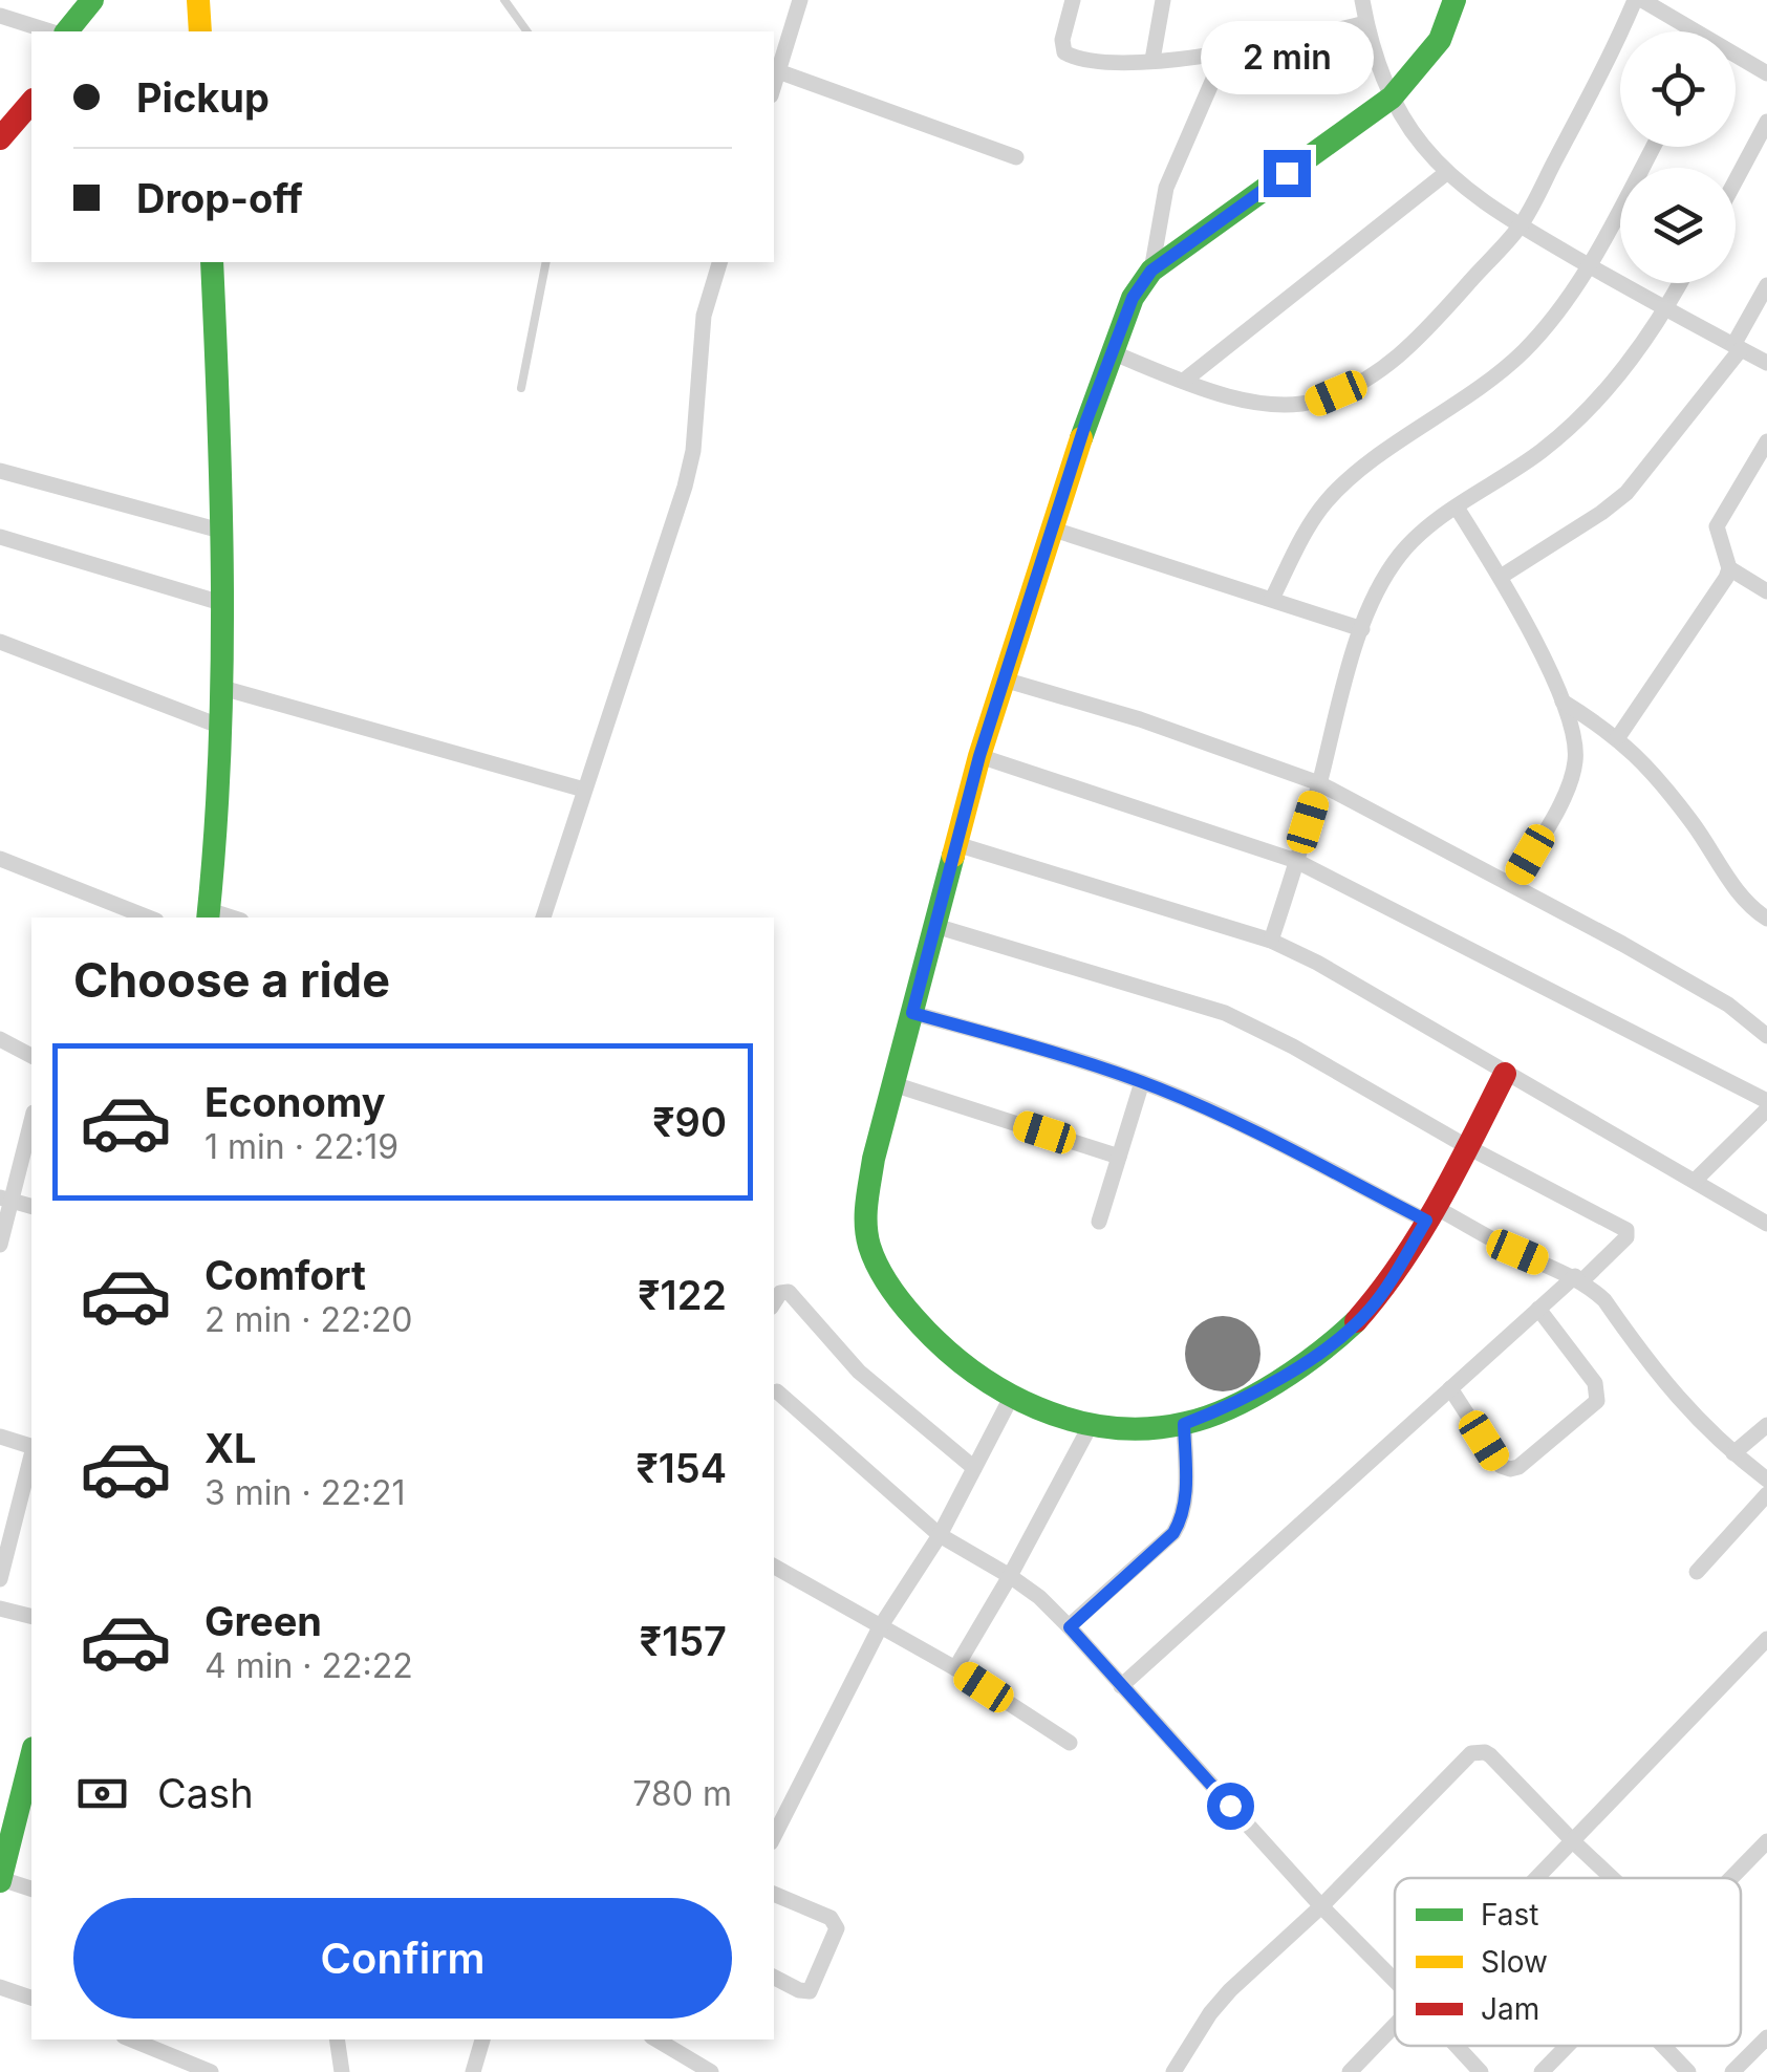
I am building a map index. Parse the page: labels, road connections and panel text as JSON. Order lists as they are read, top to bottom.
{
  "legend": ["Fast", "Slow", "Jam"],
  "page": {
    "bubble": "2 min",
    "banner": ["Pickup", "Drop-off"],
    "heading": "Choose a ride",
    "list": [
      {
        "name": "Economy",
        "note": "1 min · 22:19",
        "value": "₹90"
      },
      {
        "name": "Comfort",
        "note": "2 min · 22:20",
        "value": "₹122"
      },
      {
        "name": "XL",
        "note": "3 min · 22:21",
        "value": "₹154"
      },
      {
        "name": "Green",
        "note": "4 min · 22:22",
        "value": "₹157"
      }
    ],
    "pay": ["Cash", "780 m"],
    "buttons": "Confirm"
  }
}
